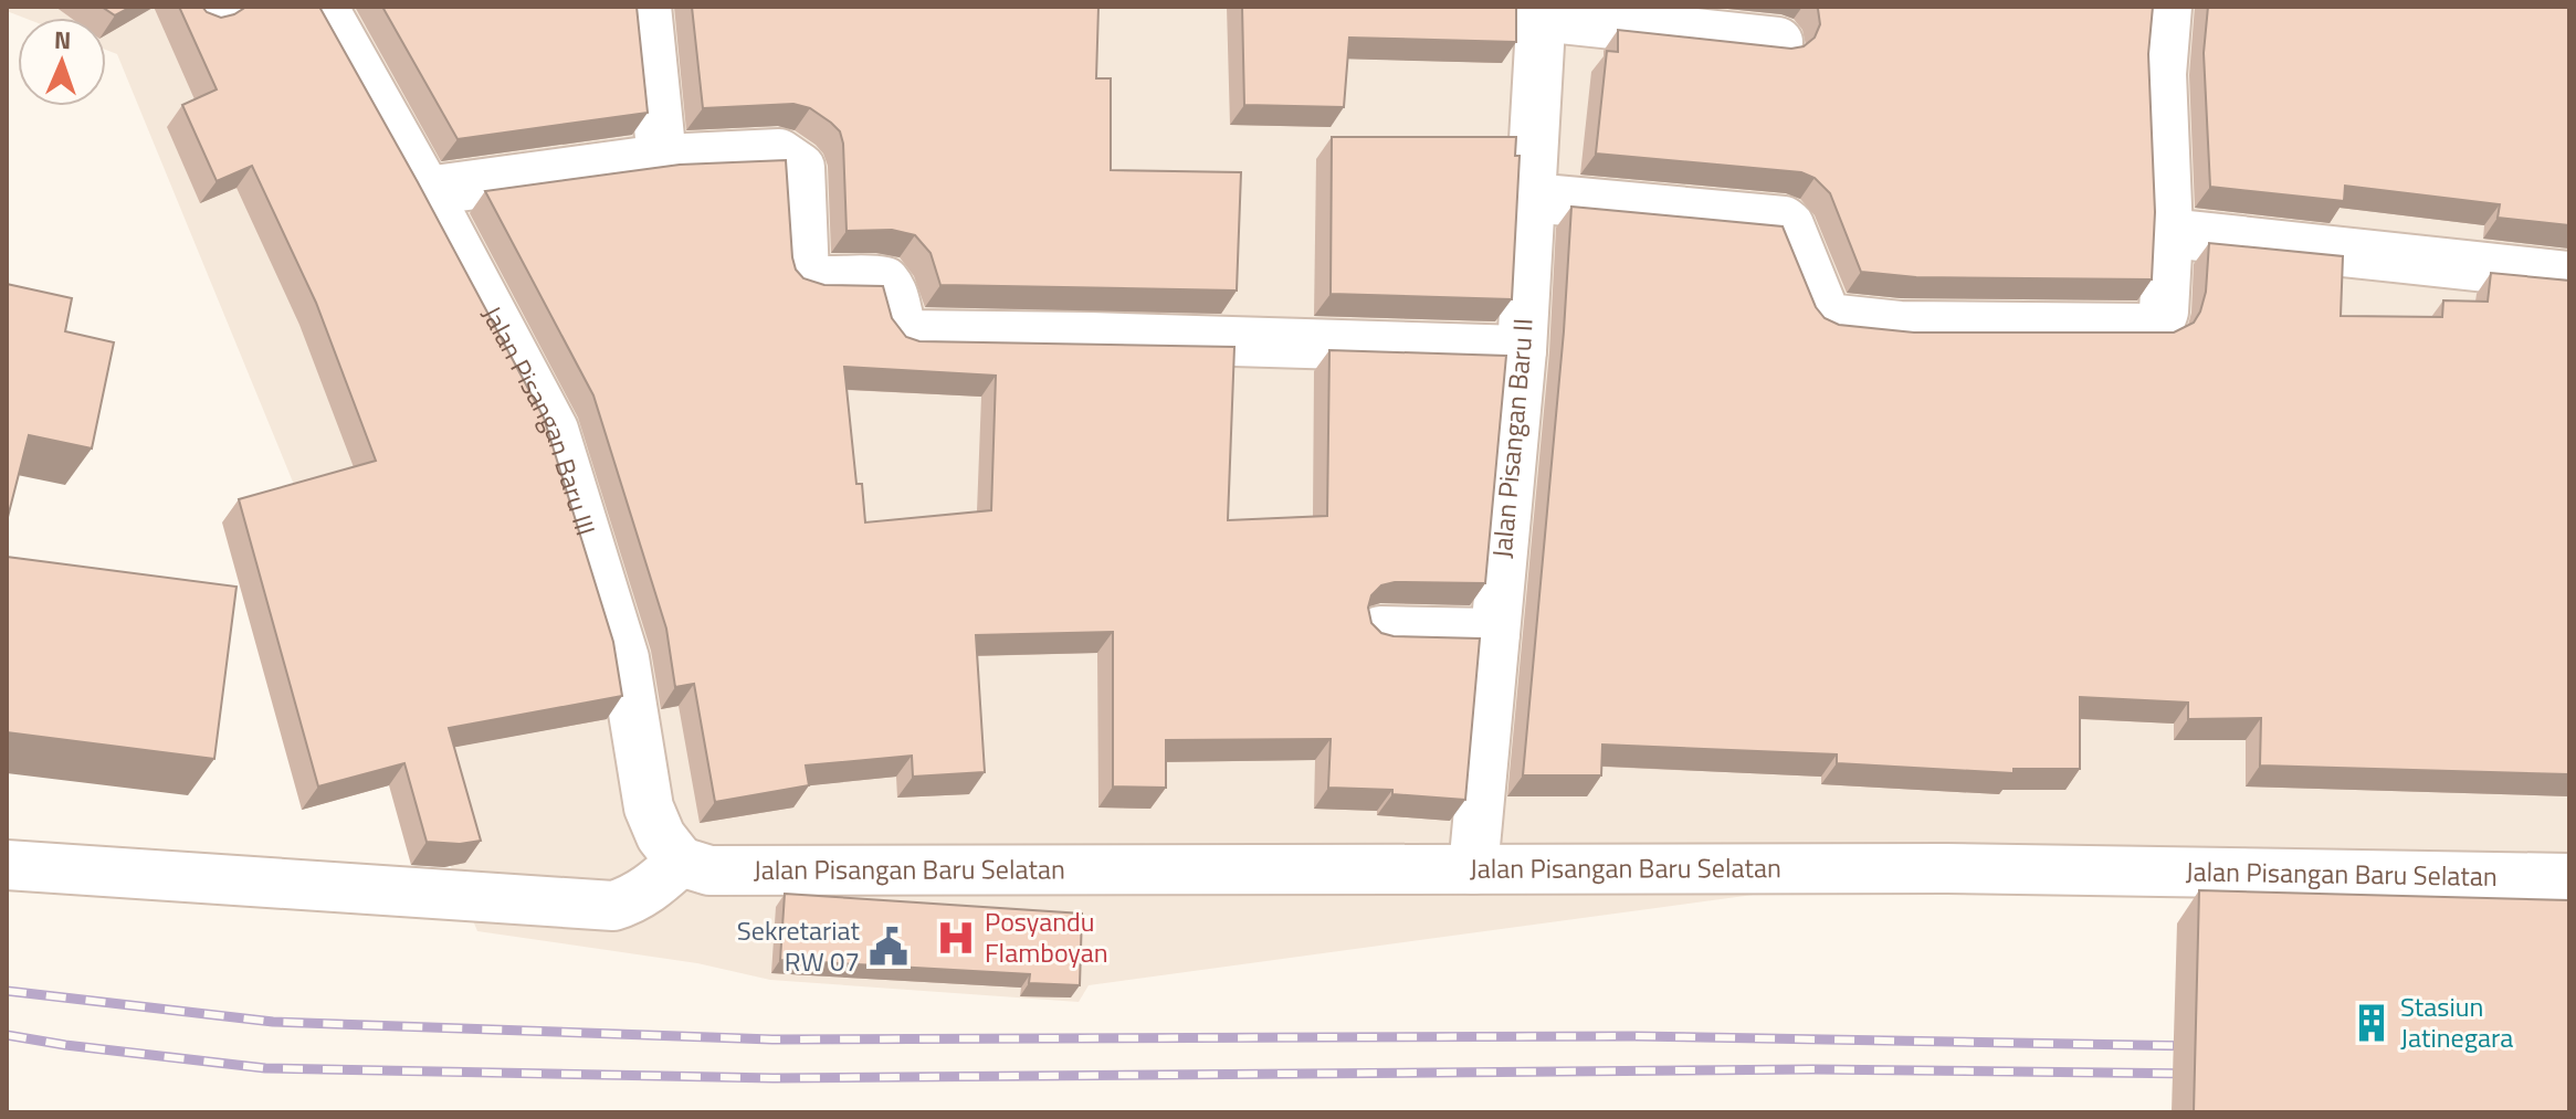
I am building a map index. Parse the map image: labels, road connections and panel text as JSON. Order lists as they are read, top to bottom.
{
  "streets": {
    "street": ["Jalan Pisangan Baru III", "Jalan Pisangan Baru II", "Jalan Pisangan Baru Selatan"]
  },
  "crossings": [
    ["Jalan Pisangan Baru III", "Jalan Pisangan Baru Selatan"],
    ["Jalan Pisangan Baru II", "Jalan Pisangan Baru Selatan"]
  ],
  "places": {
    "hospital": ["Posyandu Flamboyan"],
    "public building": ["Sekretariat RW 07"],
    "building": ["Stasiun Jatinegara"]
  },
  "north": "top"
}
